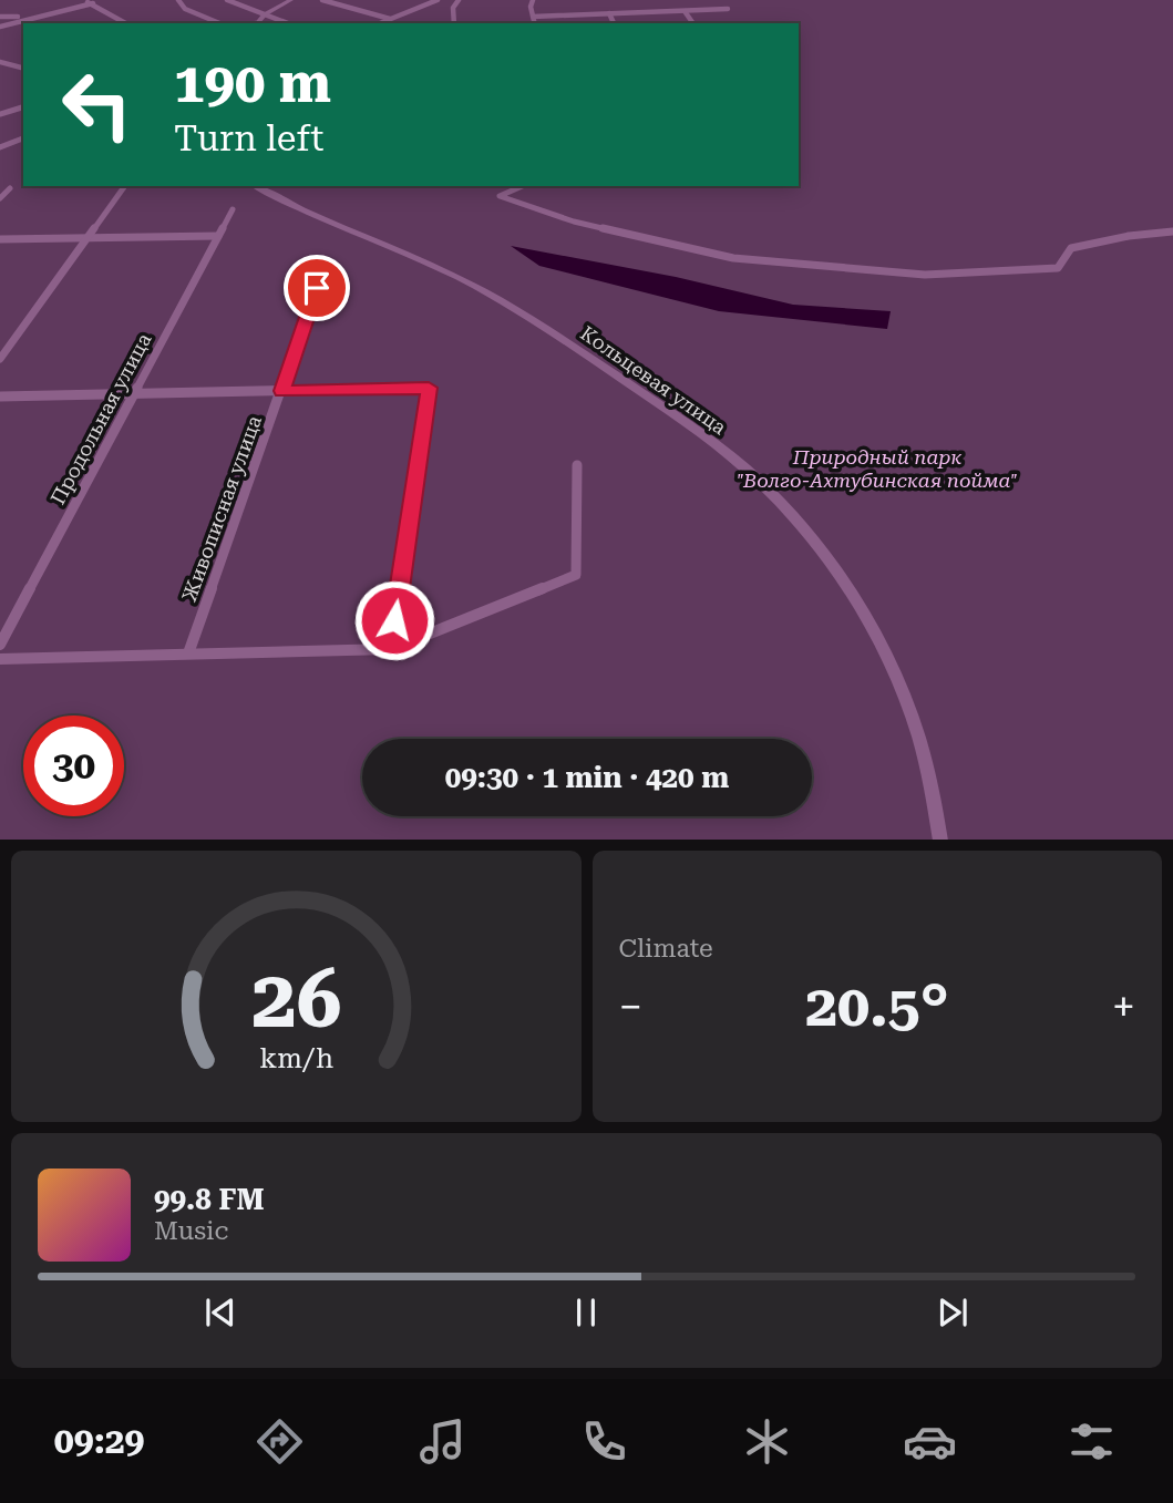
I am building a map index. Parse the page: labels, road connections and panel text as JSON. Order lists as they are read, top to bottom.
{
  "streets": {
    "street": ["Кольцевая улица", "Продольная улица", "Живописная улица"]
  },
  "parks": ["Природный парк \"Волго-Ахтубинская пойма\""],
  "page": {
    "turn": ["190 m", "Turn left"],
    "limit": "30",
    "trip": "09:30 · 1 min · 420 m",
    "tile": "Climate",
    "heat": ["−", "20.5°", "+"],
    "song": ["99.8 FM", "Music"],
    "tabs": "09:29",
    "gauge": ["26", "km/h"]
  }
}
